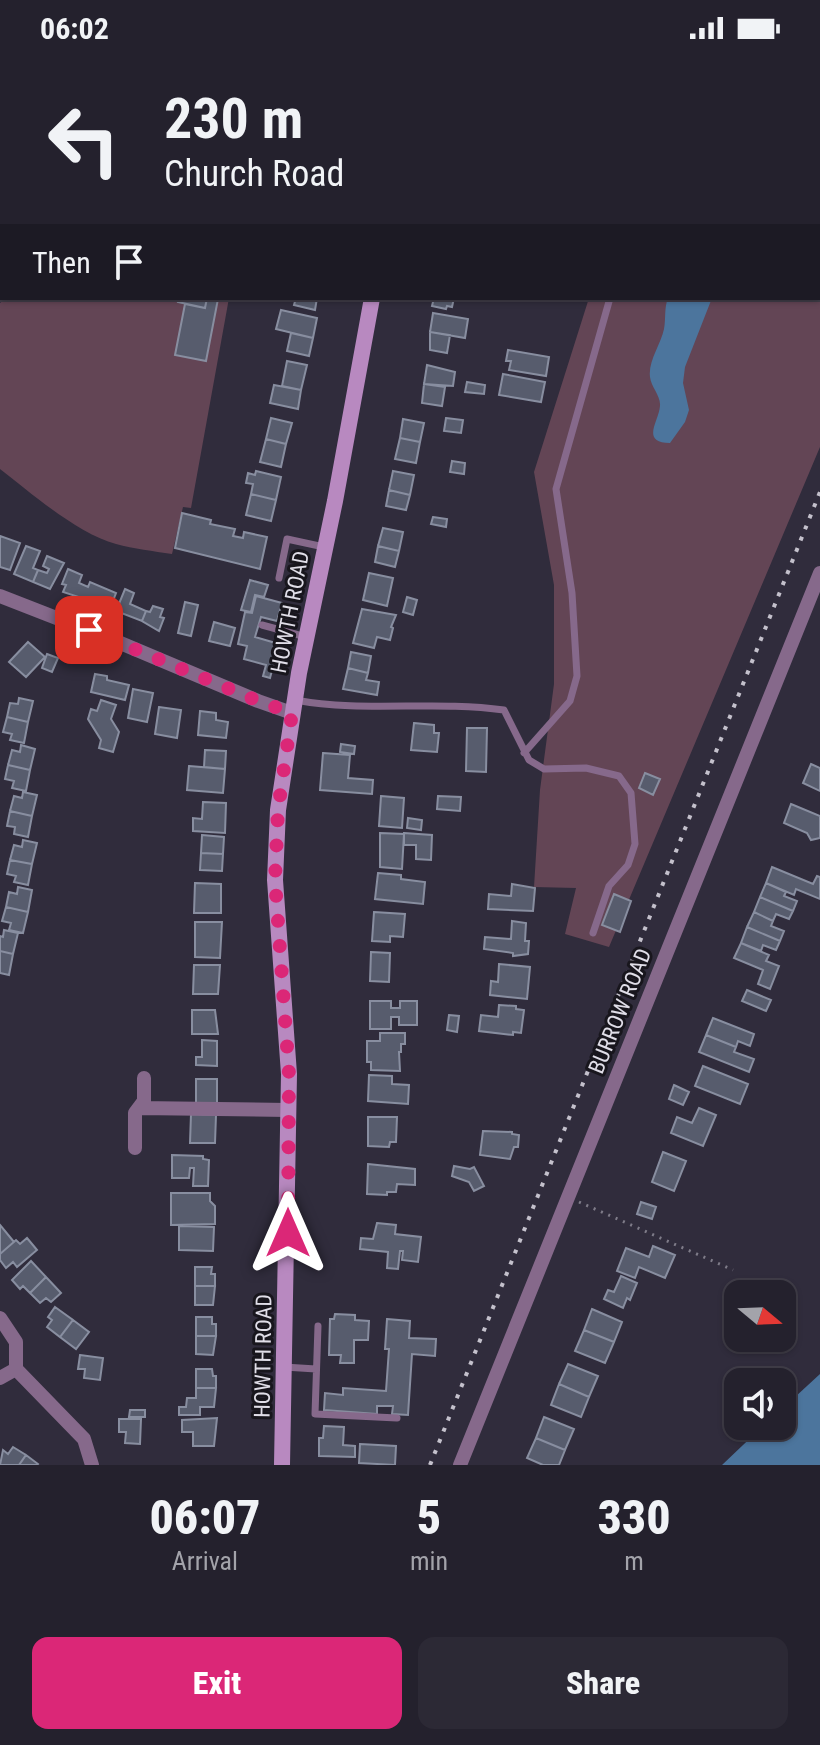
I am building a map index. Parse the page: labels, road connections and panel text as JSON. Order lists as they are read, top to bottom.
{
  "streets": {
    "main road": ["HOWTH ROAD"],
    "street": ["BURROW ROAD"]
  },
  "north": "right",
  "page": {
    "status": "06:02",
    "turn": ["230 m", "Church Road"],
    "then": "Then",
    "eta": [
      "06:07",
      "Arrival",
      "5",
      "min",
      "330",
      "m"
    ],
    "buttons": ["Exit", "Share"]
  }
}
